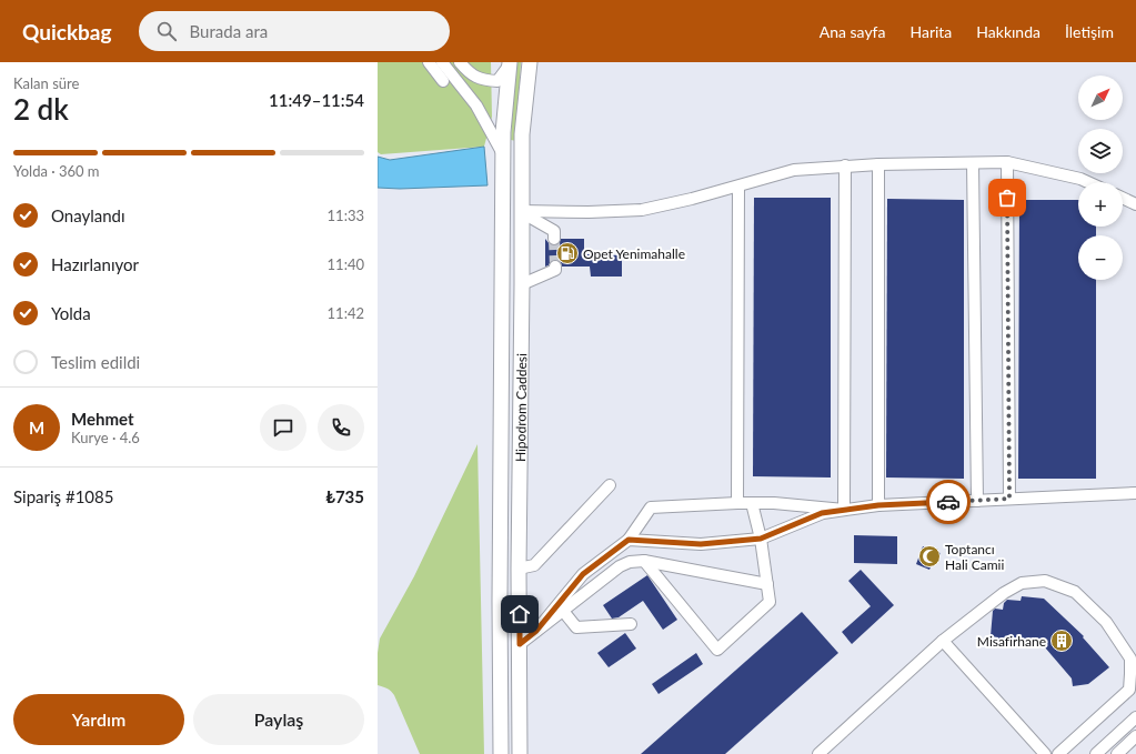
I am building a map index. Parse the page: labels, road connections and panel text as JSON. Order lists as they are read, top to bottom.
{
  "streets": {
    "main road": ["Hipodrom Caddesi"]
  },
  "places": {
    "fuel station": ["Opet Yenimahalle"],
    "mosque": ["Toptancı Hali Camii"],
    "building": ["Misafirhane"]
  },
  "north": "top right",
  "page": {
    "header": "Quickbag",
    "search": "Burada ara",
    "nav": [
      "Ana sayfa",
      "Harita",
      "Hakkında",
      "İletişim"
    ],
    "heading": ["2 dk", "Kalan süre", "11:49–11:54"],
    "panel": [
      "Mehmet",
      "Kurye · 4.6",
      "Sipariş #1085",
      "₺735"
    ],
    "map_buttons": ["+", "−"],
    "bar": "Yolda · 360 m",
    "list": [
      ["Onaylandı", "11:33"],
      ["Hazırlanıyor", "11:40"],
      ["Yolda", "11:42"],
      "Teslim edildi"
    ],
    "round": "M",
    "buttons": ["Yardım", "Paylaş"]
  }
}
